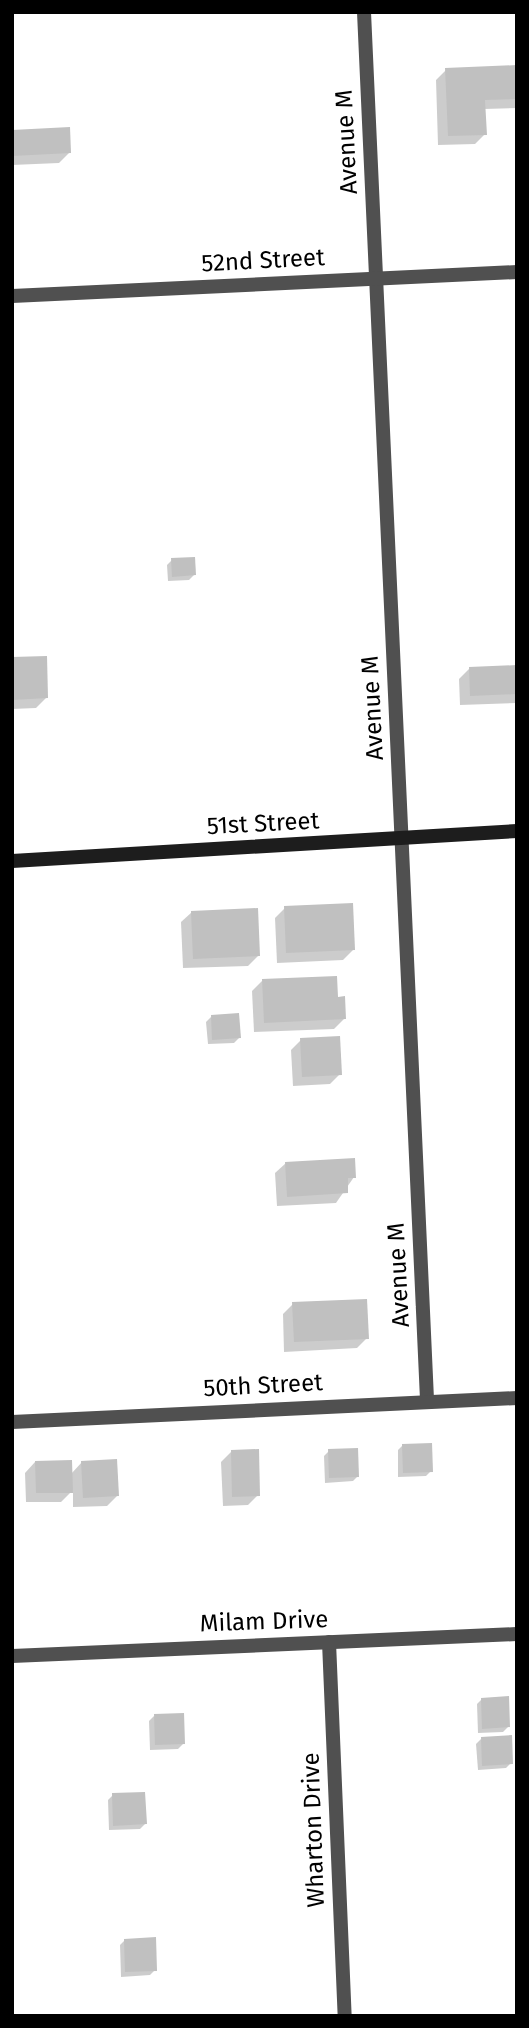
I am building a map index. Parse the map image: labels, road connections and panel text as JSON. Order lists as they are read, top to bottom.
{
  "streets": {
    "street": [
      "Avenue M",
      "52nd Street",
      "51st Street",
      "50th Street",
      "Milam Drive",
      "Wharton Drive"
    ]
  },
  "crossings": [
    ["Avenue M", "52nd Street"],
    ["Avenue M", "51st Street"],
    ["Avenue M", "50th Street"],
    ["Milam Drive", "Wharton Drive"]
  ]
}
